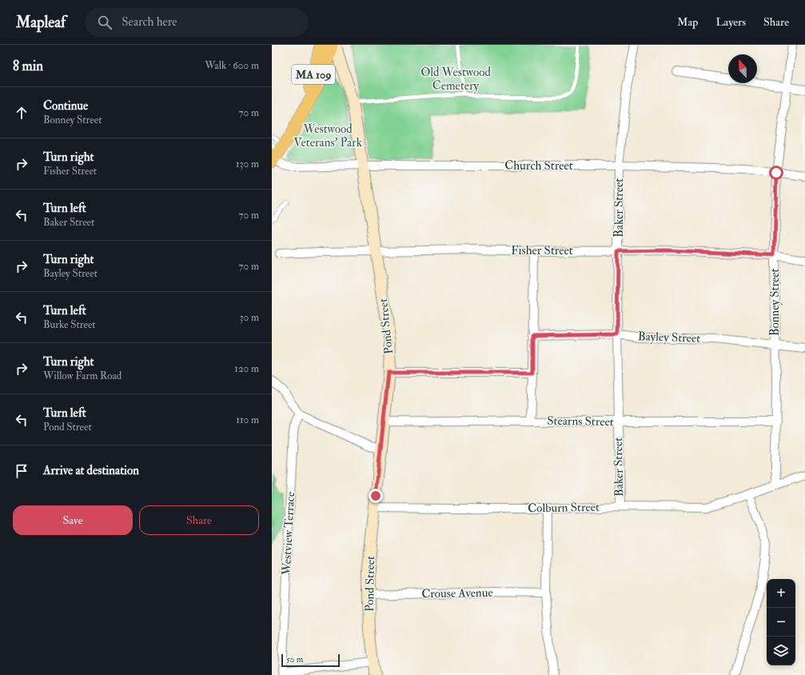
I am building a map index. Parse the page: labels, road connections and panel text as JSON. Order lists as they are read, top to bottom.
{
  "streets": {
    "main road": ["MA 109"],
    "street": [
      "Church Street",
      "Baker Street",
      "Fisher Street",
      "Bonney Street",
      "Pond Street",
      "Bayley Street",
      "Stearns Street",
      "Colburn Street",
      "Westview Terrace",
      "Crouse Avenue"
    ]
  },
  "crossings": [
    ["MA 109", "Church Street"],
    ["MA 109", "Pond Street"],
    ["Church Street", "Baker Street"],
    ["Church Street", "Bonney Street"],
    ["Church Street", "Pond Street"],
    ["Baker Street", "Fisher Street"],
    ["Baker Street", "Bayley Street"],
    ["Baker Street", "Stearns Street"],
    ["Baker Street", "Colburn Street"],
    ["Fisher Street", "Bonney Street"],
    ["Fisher Street", "Pond Street"],
    ["Bonney Street", "Bayley Street"],
    ["Bonney Street", "Stearns Street"],
    ["Bonney Street", "Colburn Street"],
    ["Pond Street", "Stearns Street"],
    ["Pond Street", "Colburn Street"],
    ["Pond Street", "Westview Terrace"],
    ["Pond Street", "Crouse Avenue"]
  ],
  "parks": ["Old Westwood Cemetery", "Westwood Veterans' Park"],
  "scale_bar": "50 m",
  "north": "top",
  "page": {
    "header": "Mapleaf",
    "search": "Search here",
    "nav": ["Map", "Layers", "Share"],
    "heading": ["8 min", "Walk · 600 m"],
    "list": [
      ["Continue", "Bonney Street", "70 m"],
      ["Turn right", "Fisher Street", "130 m"],
      ["Turn left", "Baker Street", "70 m"],
      ["Turn right", "Bayley Street", "70 m"],
      ["Turn left", "Burke Street", "30 m"],
      ["Turn right", "Willow Farm Road", "120 m"],
      ["Turn left", "Pond Street", "110 m"],
      "Arrive at destination"
    ],
    "buttons": ["Save", "Share"],
    "map_buttons": ["+", "−"],
    "scale": "50 m"
  }
}
